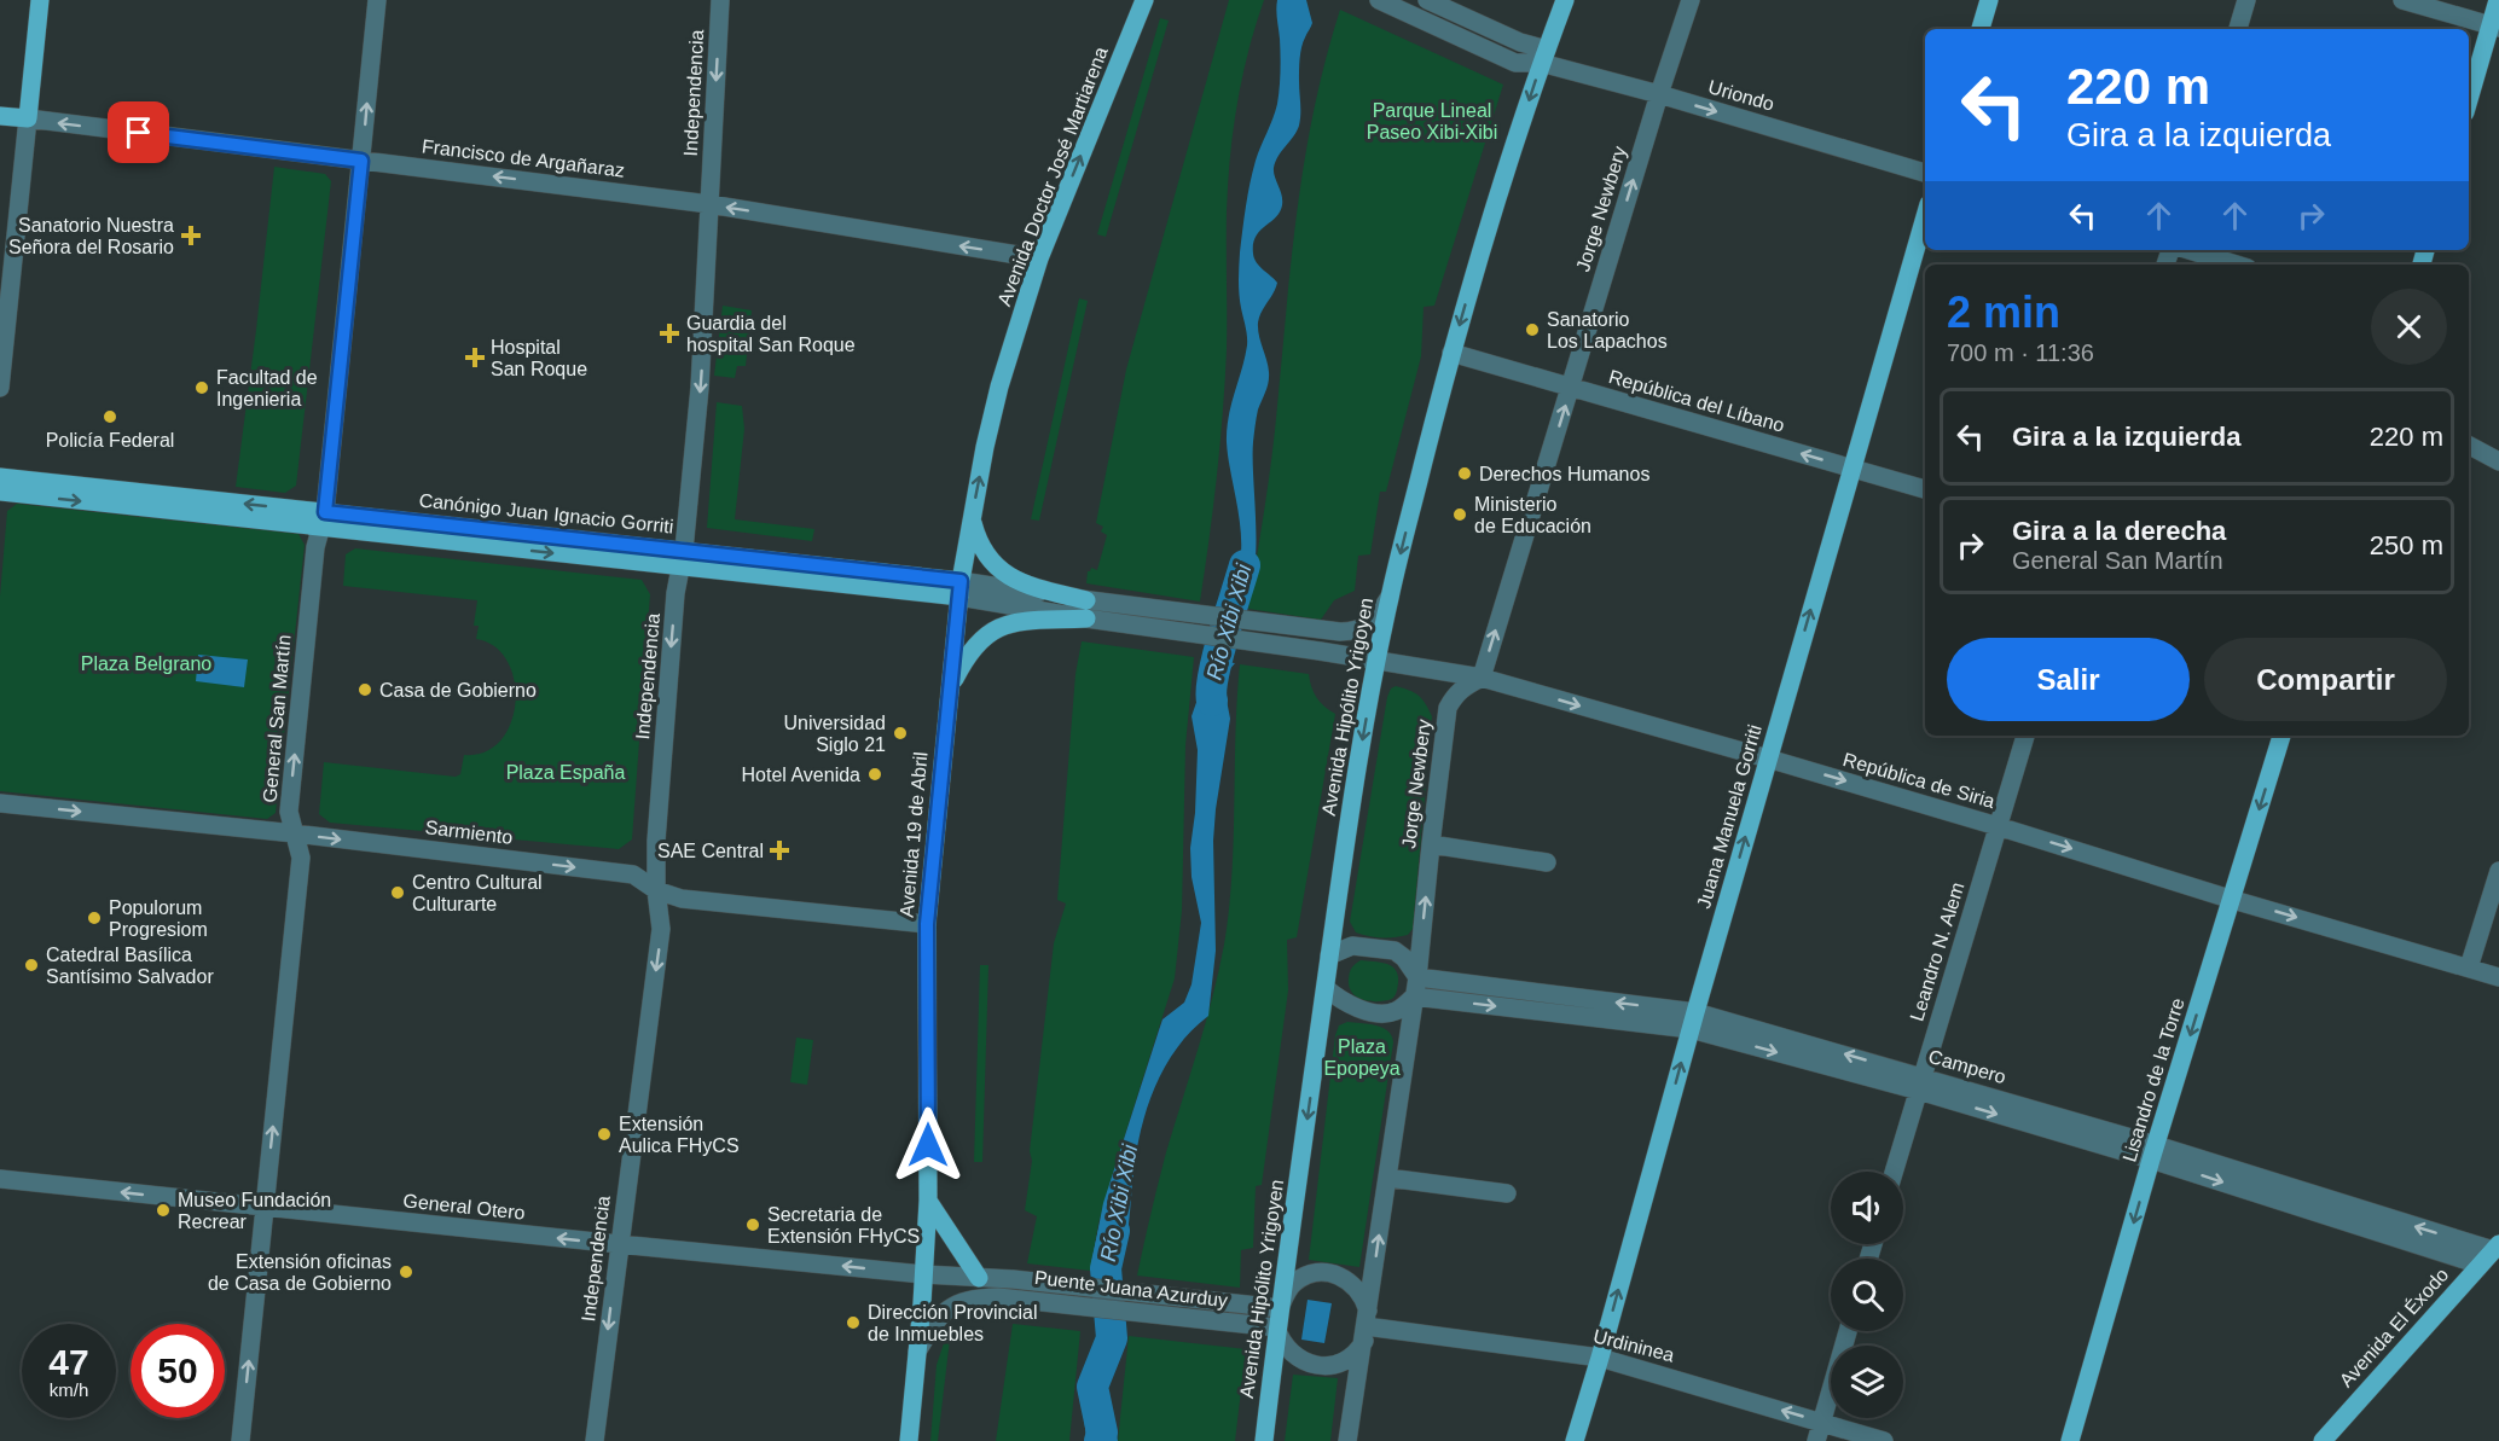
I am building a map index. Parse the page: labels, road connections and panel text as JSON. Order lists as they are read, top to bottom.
{
  "streets": {
    "main road": [
      "Francisco de Argañaraz",
      "Avenida Doctor José Martiarena",
      "Canónigo Juan Ignacio Gorriti",
      "Avenida Hipólito Yrigoyen",
      "Juana Manuela Gorriti",
      "Avenida 19 de Abril",
      "Lisandro de la Torre",
      "Avenida El Éxodo"
    ],
    "street": [
      "Independencia",
      "Uriondo",
      "Jorge Newbery",
      "República del Líbano",
      "General San Martín",
      "República de Siria",
      "Sarmiento",
      "Leandro N. Alem",
      "Campero",
      "General Otero",
      "Puente Juana Azurduy",
      "Urdininea"
    ]
  },
  "crossings": [
    ["Independencia", "Francisco de Argañaraz"],
    ["Independencia", "Canónigo Juan Ignacio Gorriti"],
    ["Independencia", "Sarmiento"],
    ["Independencia", "General Otero"],
    ["Uriondo", "Jorge Newbery"],
    ["Uriondo", "Avenida Hipólito Yrigoyen"],
    ["Francisco de Argañaraz", "Avenida Doctor José Martiarena"],
    ["Francisco de Argañaraz", "General San Martín"],
    ["Avenida Doctor José Martiarena", "Canónigo Juan Ignacio Gorriti"],
    ["Avenida Doctor José Martiarena", "Avenida 19 de Abril"],
    ["Jorge Newbery", "República del Líbano"],
    ["Jorge Newbery", "Avenida Hipólito Yrigoyen"],
    ["Jorge Newbery", "República de Siria"],
    ["Jorge Newbery", "Campero"],
    ["Jorge Newbery", "Puente Juana Azurduy"],
    ["Jorge Newbery", "Urdininea"],
    ["República del Líbano", "Avenida Hipólito Yrigoyen"],
    ["República del Líbano", "Juana Manuela Gorriti"],
    ["Canónigo Juan Ignacio Gorriti", "General San Martín"],
    ["Canónigo Juan Ignacio Gorriti", "República de Siria"],
    ["Canónigo Juan Ignacio Gorriti", "Avenida 19 de Abril"],
    ["Avenida Hipólito Yrigoyen", "República de Siria"],
    ["Avenida Hipólito Yrigoyen", "Campero"],
    ["Avenida Hipólito Yrigoyen", "Puente Juana Azurduy"],
    ["Avenida Hipólito Yrigoyen", "Urdininea"],
    ["General San Martín", "Sarmiento"],
    ["General San Martín", "General Otero"],
    ["República de Siria", "Juana Manuela Gorriti"],
    ["República de Siria", "Leandro N. Alem"],
    ["República de Siria", "Lisandro de la Torre"],
    ["Juana Manuela Gorriti", "Campero"],
    ["Juana Manuela Gorriti", "Urdininea"],
    ["Sarmiento", "Avenida 19 de Abril"],
    ["Avenida 19 de Abril", "General Otero"],
    ["Leandro N. Alem", "Campero"],
    ["Campero", "Lisandro de la Torre"],
    ["Campero", "Avenida El Éxodo"],
    ["General Otero", "Puente Juana Azurduy"],
    ["Puente Juana Azurduy", "Urdininea"]
  ],
  "one_way": [
    "Independencia",
    "Uriondo",
    "Francisco de Argañaraz",
    "Avenida Doctor José Martiarena",
    "Jorge Newbery",
    "República del Líbano",
    "Avenida Hipólito Yrigoyen",
    "General San Martín",
    "República de Siria",
    "Juana Manuela Gorriti",
    "Sarmiento",
    "Lisandro de la Torre",
    "General Otero",
    "Urdininea"
  ],
  "water": ["Río Xibi Xibi"],
  "parks": [
    "Parque Lineal Paseo Xibi-Xibi",
    "Plaza Belgrano",
    "Plaza España",
    "Plaza Epopeya"
  ],
  "places": {
    "health": [
      "Sanatorio Nuestra Señora del Rosario",
      "Guardia del hospital San Roque",
      "Hospital San Roque",
      "SAE Central"
    ],
    "other": [
      "Sanatorio Los Lapachos",
      "Facultad de Ingenieria",
      "Policía Federal",
      "Derechos Humanos",
      "Ministerio de Educación",
      "Casa de Gobierno",
      "Universidad Siglo 21",
      "Hotel Avenida",
      "Centro Cultural Culturarte",
      "Populorum Progresiom",
      "Catedral Basílica Santísimo Salvador",
      "Extensión Aulica FHyCS",
      "Museo Fundación Recrear",
      "Secretaria de Extensión FHyCS",
      "Extensión oficinas de Casa de Gobierno",
      "Dirección Provincial de Inmuebles"
    ]
  },
  "page": {
    "turn": ["220 m", "Gira a la izquierda"],
    "heading": ["2 min", "700 m · 11:36"],
    "list": [
      {
        "name": "Gira a la izquierda",
        "value": "220 m"
      },
      {
        "name": "Gira a la derecha",
        "note": "General San Martín",
        "value": "250 m"
      }
    ],
    "buttons": ["Salir", "Compartir"],
    "speed": "47 km/h",
    "limit": "50"
  }
}
